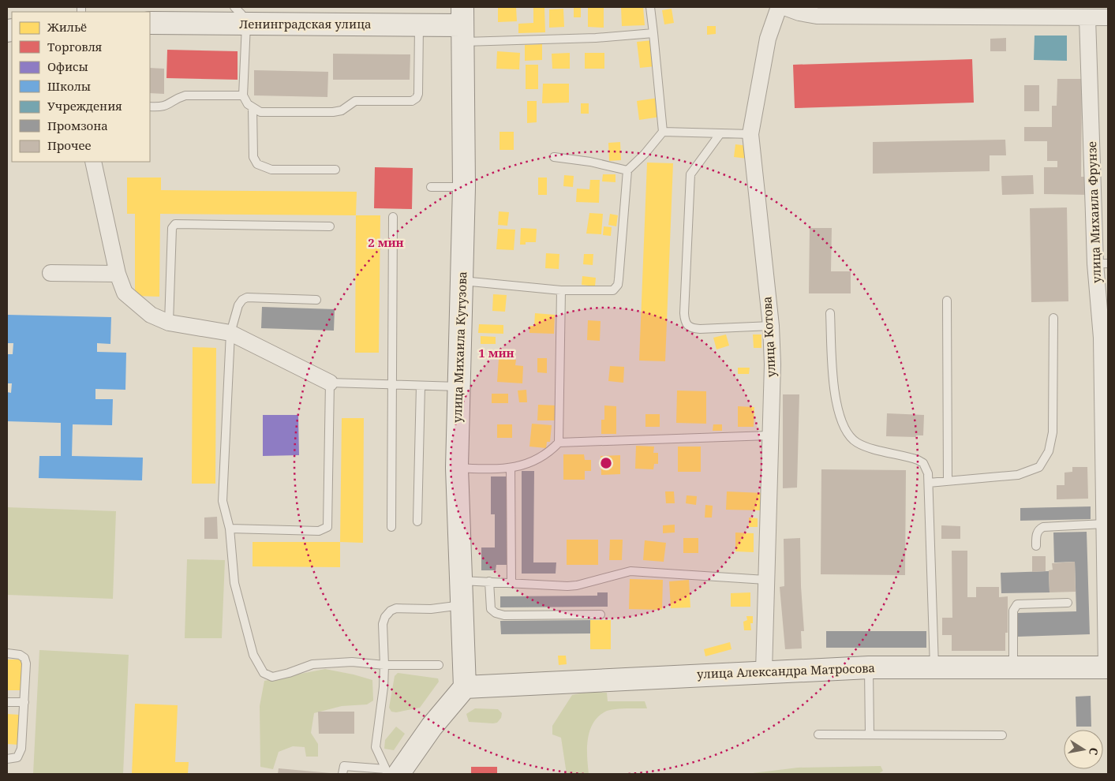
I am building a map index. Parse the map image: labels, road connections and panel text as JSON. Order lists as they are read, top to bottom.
{
  "streets": {
    "street": [
      "Ленинградская улица",
      "улица Михаила Фрунзе",
      "улица Котова",
      "улица Михаила Кутузова",
      "улица Александра Матросова"
    ]
  },
  "crossings": [
    ["Ленинградская улица", "улица Михаила Кутузова"],
    ["улица Михаила Фрунзе", "улица Александра Матросова"],
    ["улица Котова", "улица Александра Матросова"],
    ["улица Михаила Кутузова", "улица Александра Матросова"]
  ],
  "legend": [
    "Жильё",
    "Торговля",
    "Офисы",
    "Школы",
    "Учреждения",
    "Промзона",
    "Прочее"
  ],
  "north": "right",
  "rings": ["2 мин", "1 мин"]
}
